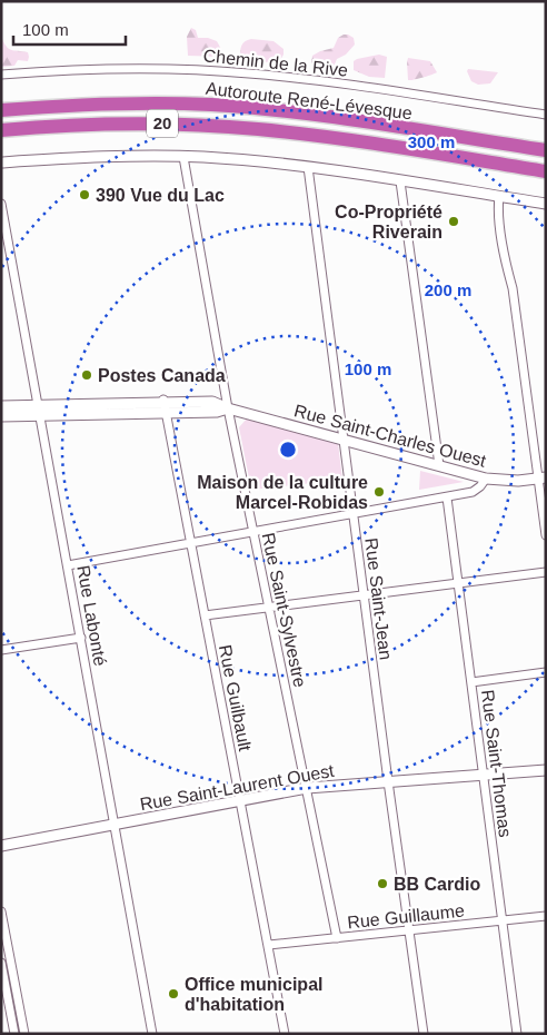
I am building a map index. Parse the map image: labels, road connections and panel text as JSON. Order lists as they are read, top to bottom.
{
  "streets": {
    "highway": ["Autoroute René-Lévesque", "20"],
    "street": [
      "Chemin de la Rive",
      "Rue Saint-Charles Ouest",
      "Rue Saint-Jean",
      "Rue Saint-Sylvestre",
      "Rue Labonté",
      "Rue Guilbault",
      "Rue Saint-Thomas",
      "Rue Saint-Laurent Ouest",
      "Rue Guillaume"
    ]
  },
  "crossings": [
    ["Rue Saint-Charles Ouest", "Rue Saint-Jean"],
    ["Rue Saint-Charles Ouest", "Rue Saint-Sylvestre"],
    ["Rue Saint-Charles Ouest", "Rue Labonté"],
    ["Rue Saint-Charles Ouest", "Rue Guilbault"],
    ["Rue Saint-Jean", "Rue Saint-Laurent Ouest"],
    ["Rue Saint-Jean", "Rue Guillaume"],
    ["Rue Saint-Sylvestre", "Rue Saint-Laurent Ouest"],
    ["Rue Saint-Sylvestre", "Rue Guillaume"],
    ["Rue Labonté", "Rue Saint-Laurent Ouest"],
    ["Rue Guilbault", "Rue Saint-Laurent Ouest"],
    ["Rue Guilbault", "Rue Guillaume"],
    ["Rue Saint-Thomas", "Rue Saint-Laurent Ouest"],
    ["Rue Saint-Thomas", "Rue Guillaume"]
  ],
  "places": [
    "390 Vue du Lac",
    "Co-Propriété Riverain",
    "Postes Canada",
    "Maison de la culture Marcel-Robidas",
    "BB Cardio",
    "Office municipal d'habitation"
  ],
  "scale_bar": "100 m",
  "rings": ["300 m", "200 m", "100 m"]
}
